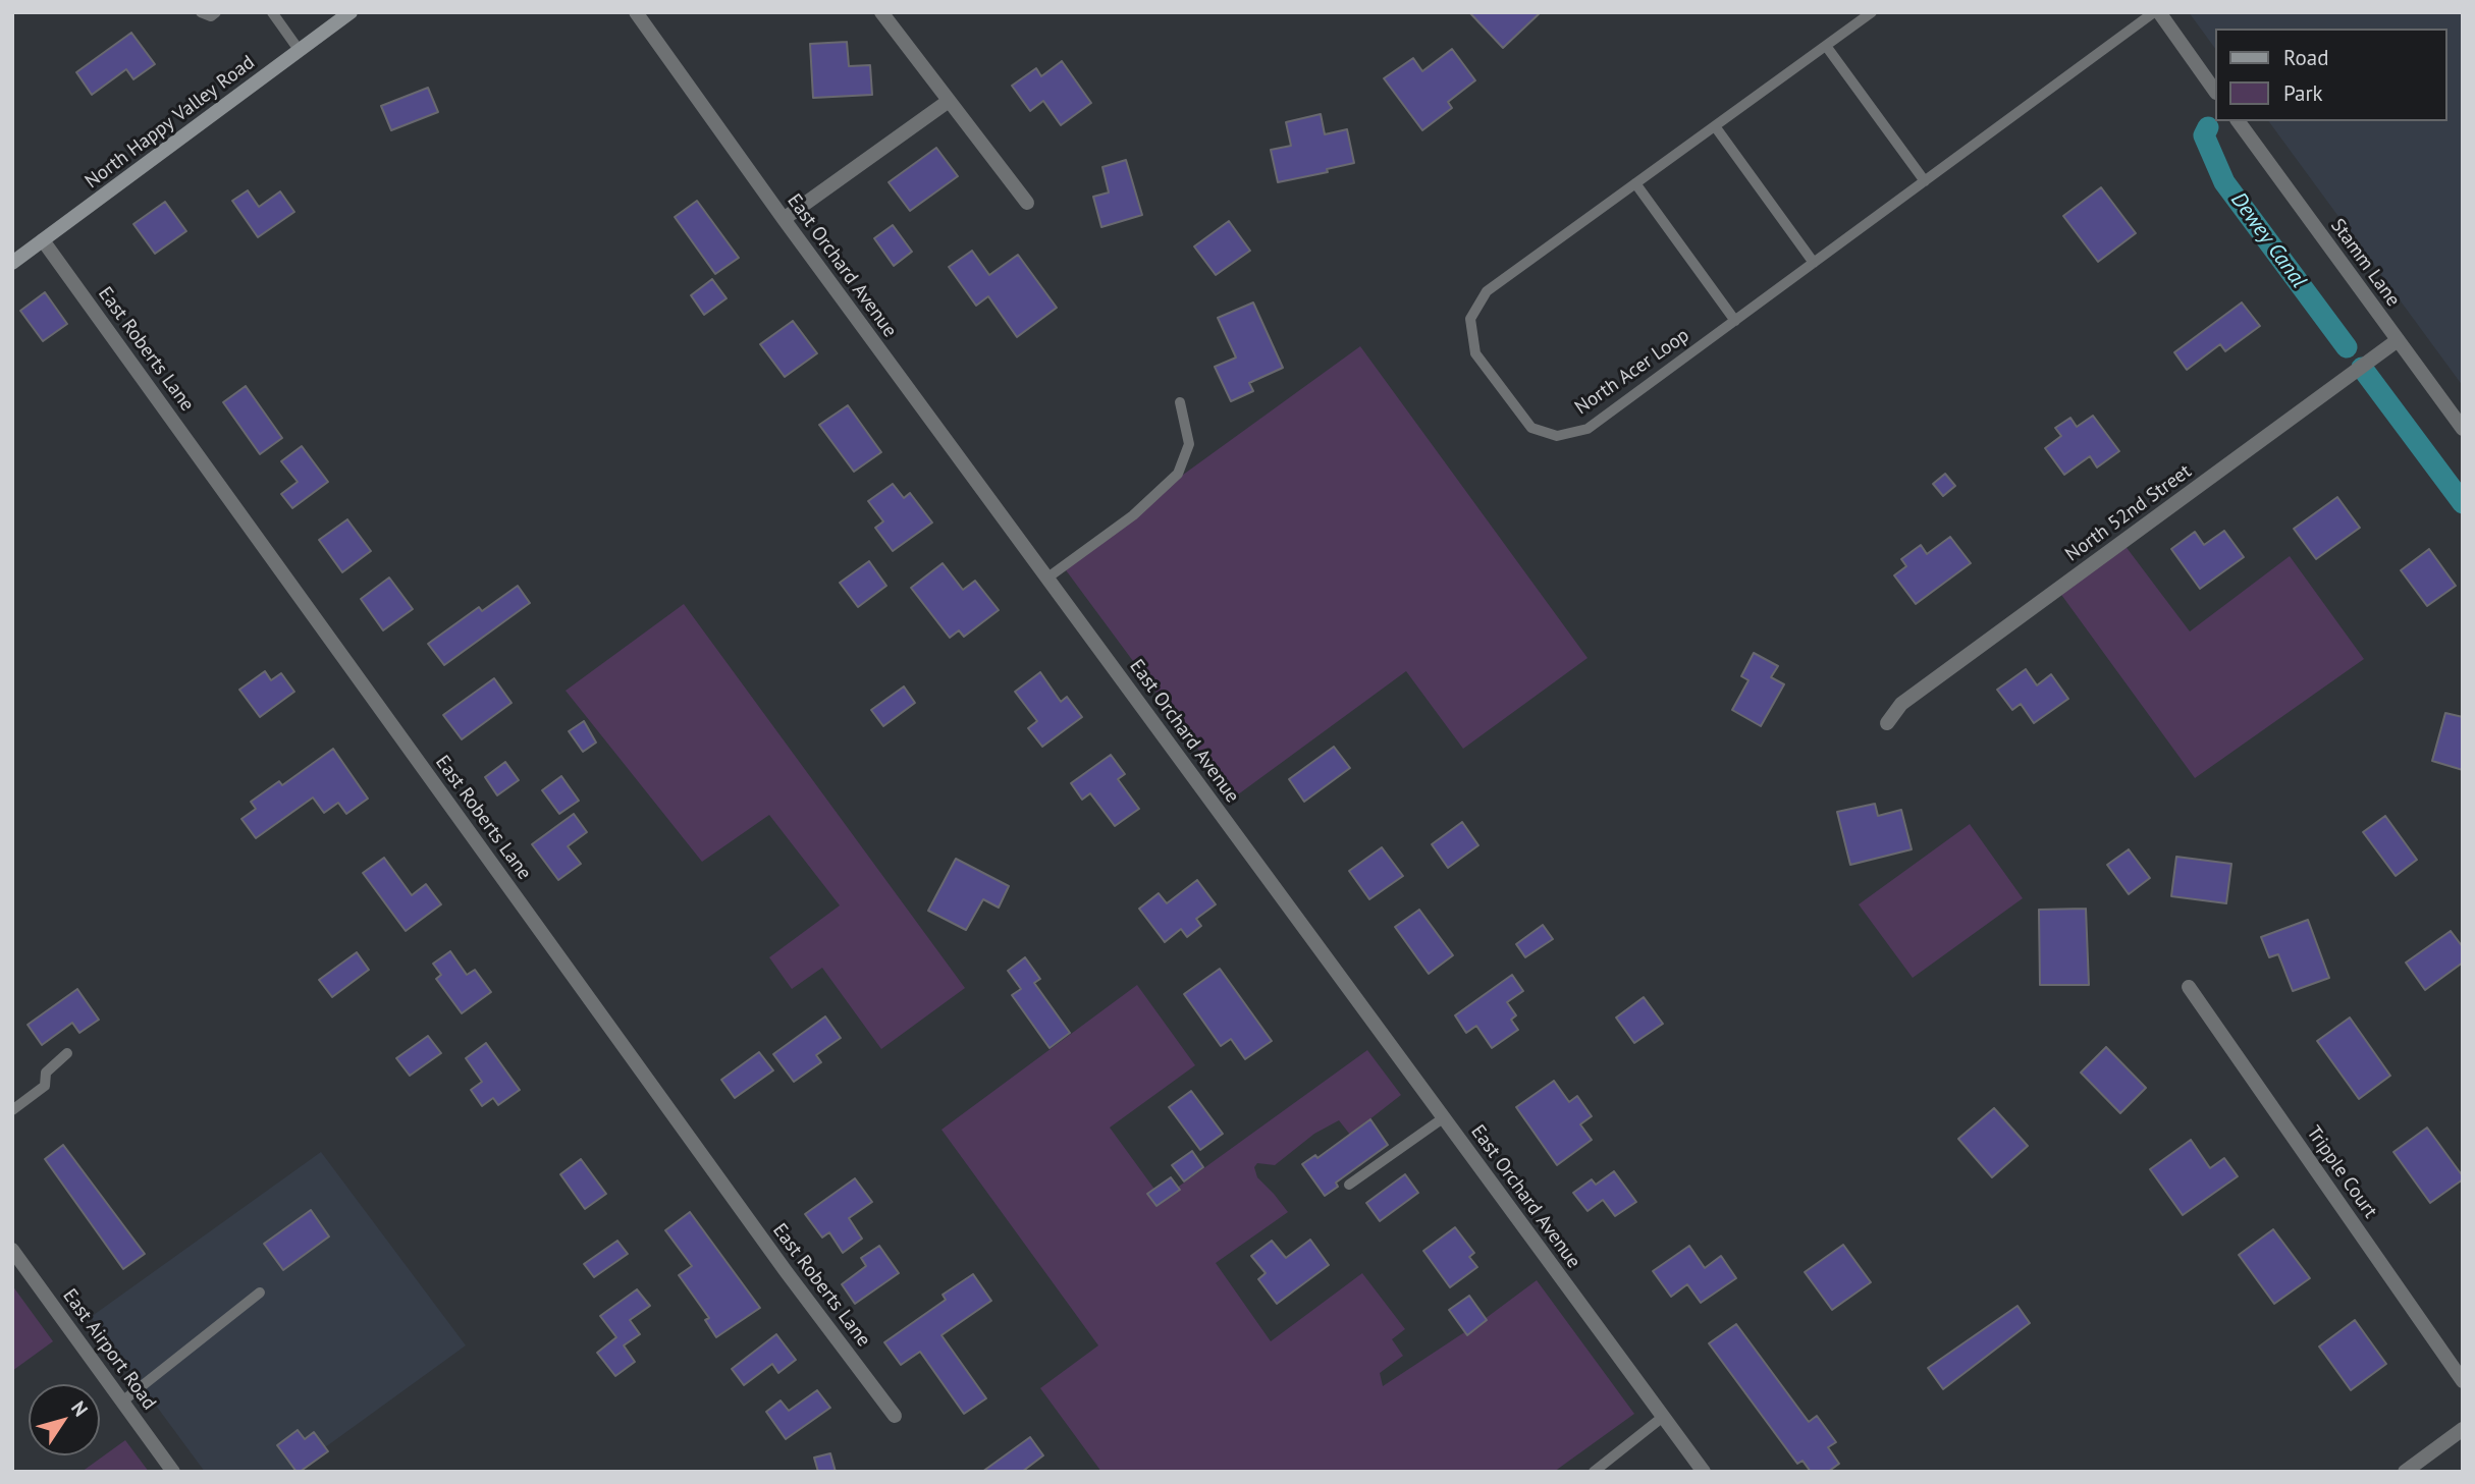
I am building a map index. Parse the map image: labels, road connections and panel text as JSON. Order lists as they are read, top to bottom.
{
  "streets": {
    "main road": ["North Happy Valley Road"],
    "street": [
      "Stamm Lane",
      "East Orchard Avenue",
      "East Roberts Lane",
      "North 52nd Street",
      "Tripple Court",
      "East Airport Road"
    ],
    "lane": ["North Acer Loop"]
  },
  "crossings": [
    ["North Happy Valley Road", "East Roberts Lane"],
    ["Stamm Lane", "North 52nd Street"]
  ],
  "water": ["Dewey Canal"],
  "legend": ["Road", "Park"],
  "north": "top right"
}
